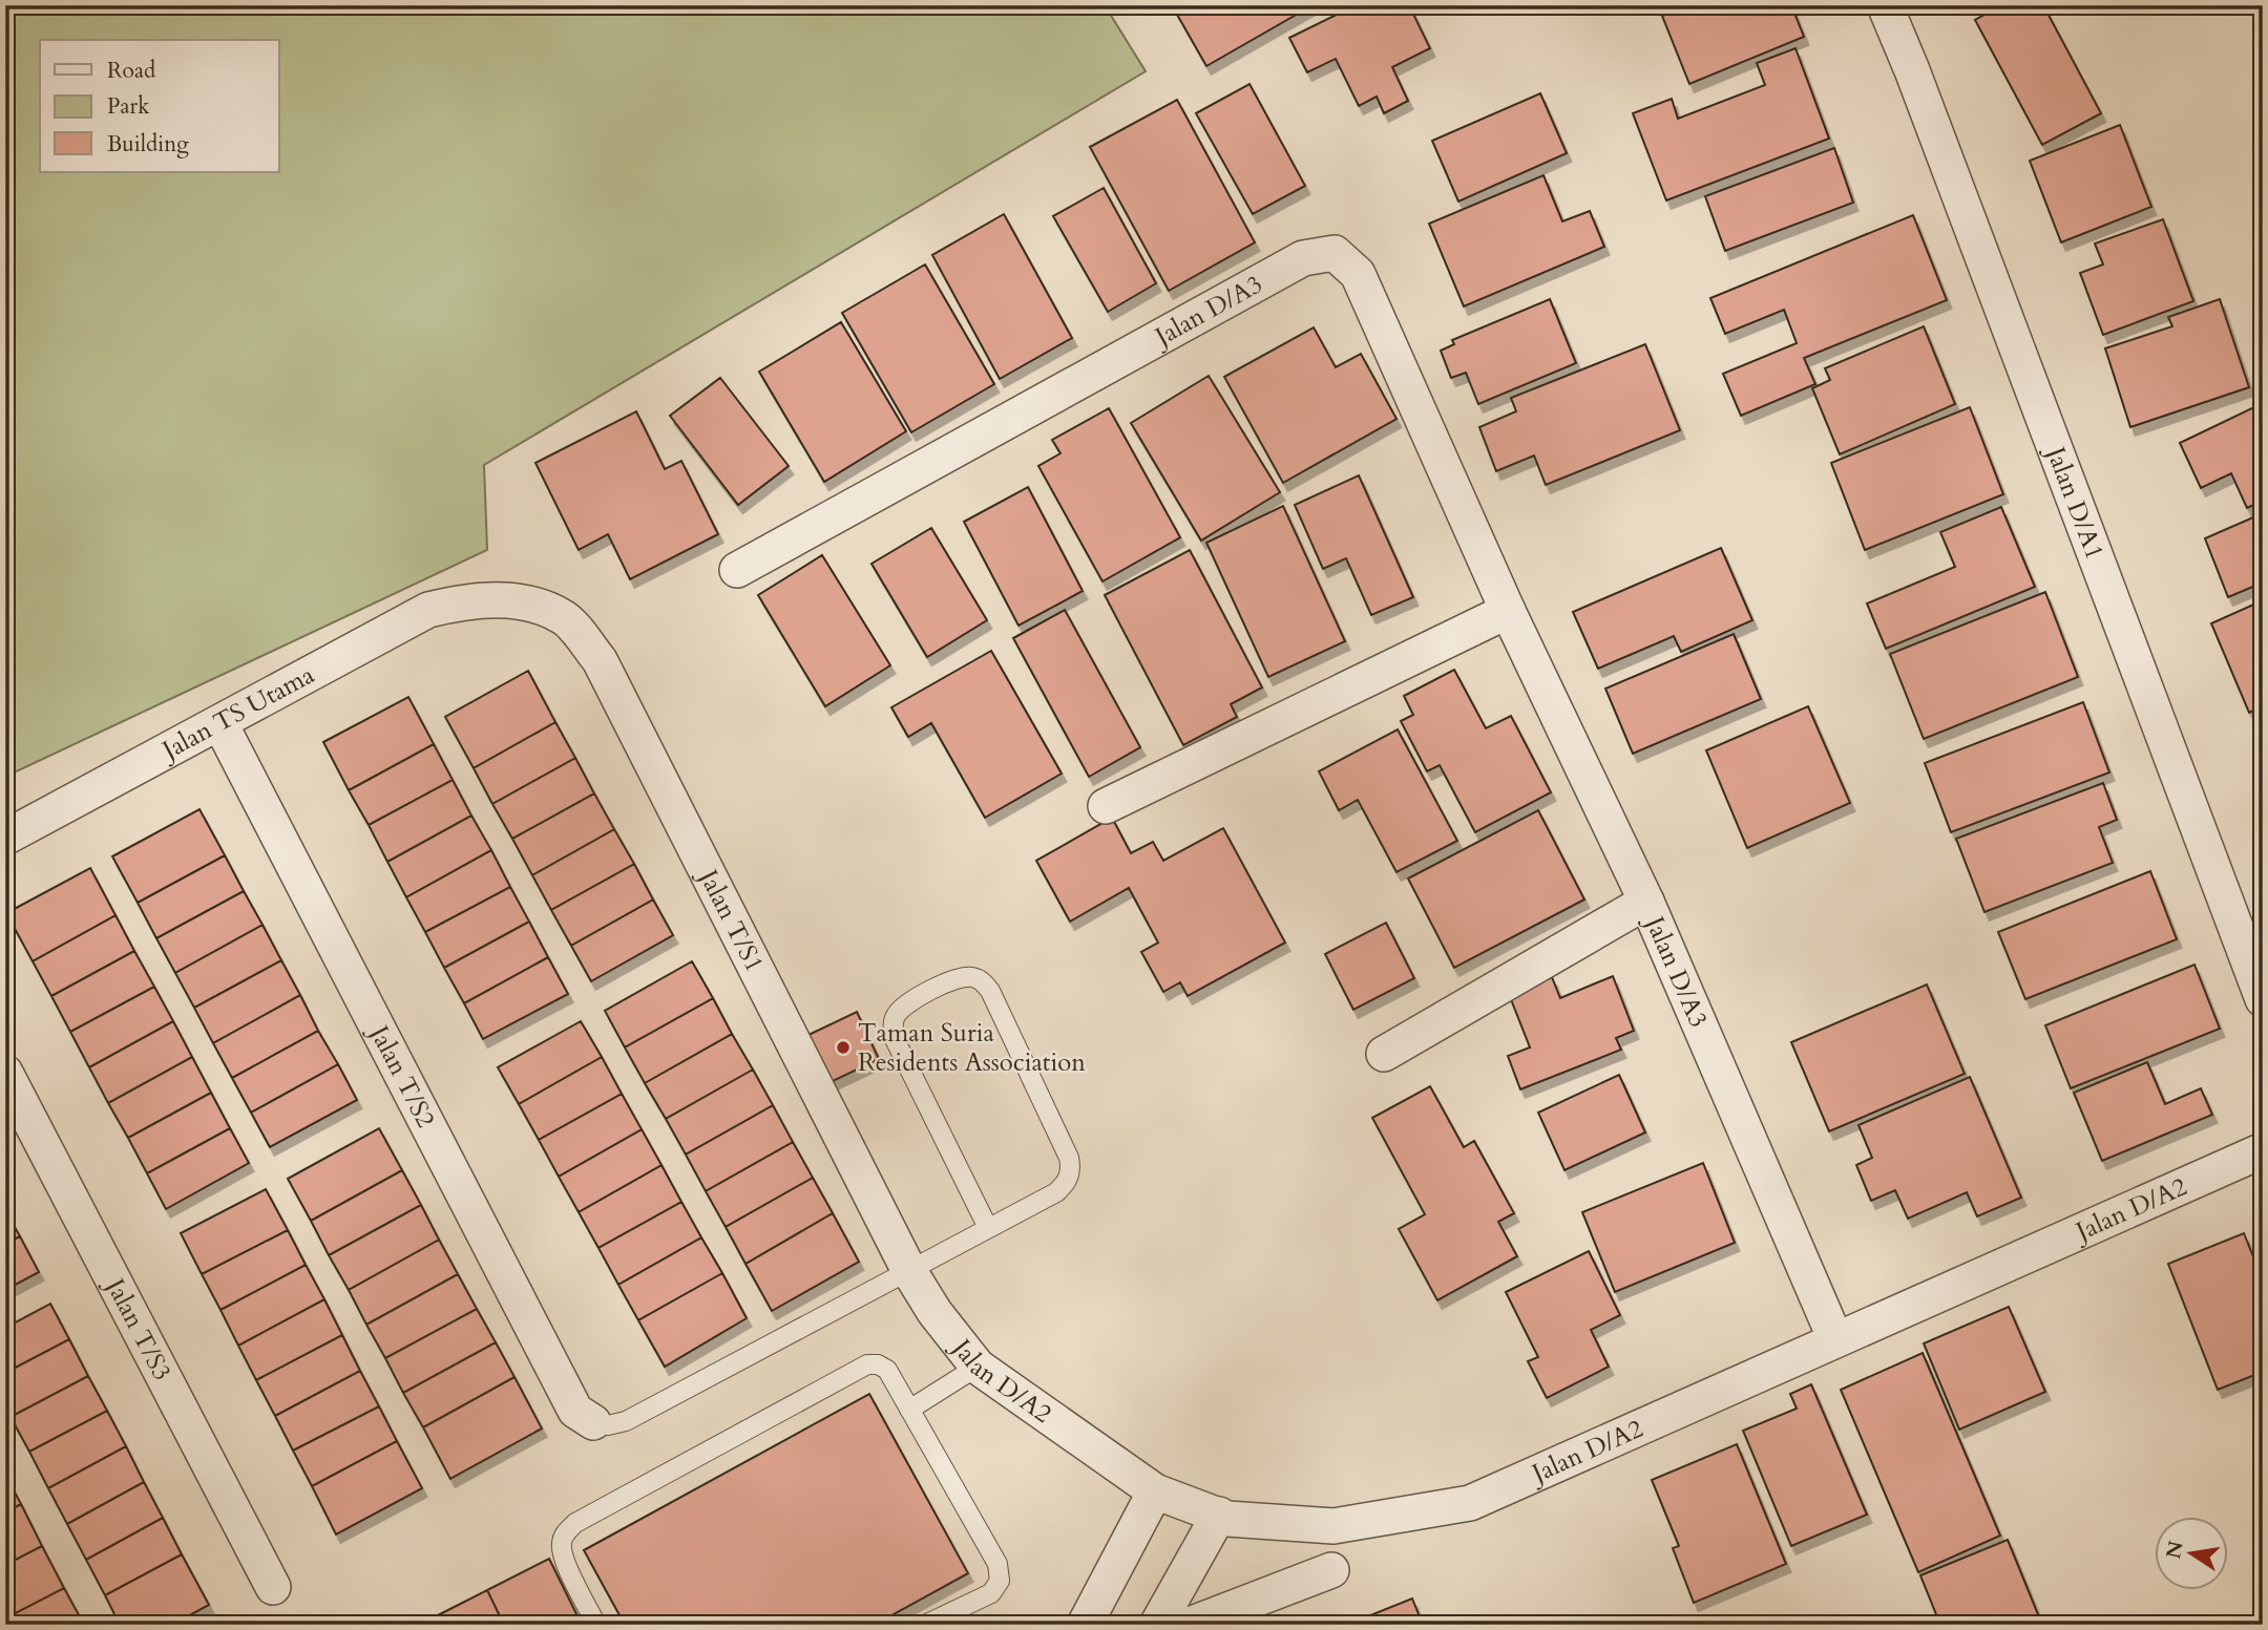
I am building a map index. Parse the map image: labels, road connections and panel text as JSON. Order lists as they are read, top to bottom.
{
  "streets": {
    "street": [
      "Jalan D/A3",
      "Jalan D/A1",
      "Jalan TS Utama",
      "Jalan T/S1",
      "Jalan T/S2",
      "Jalan D/A2",
      "Jalan T/S3"
    ]
  },
  "crossings": [
    ["Jalan D/A3", "Jalan D/A2"],
    ["Jalan TS Utama", "Jalan T/S1"],
    ["Jalan TS Utama", "Jalan T/S2"],
    ["Jalan T/S1", "Jalan D/A2"]
  ],
  "places": ["Taman Suria Residents Association"],
  "legend": ["Road", "Park", "Building"],
  "north": "left"
}
